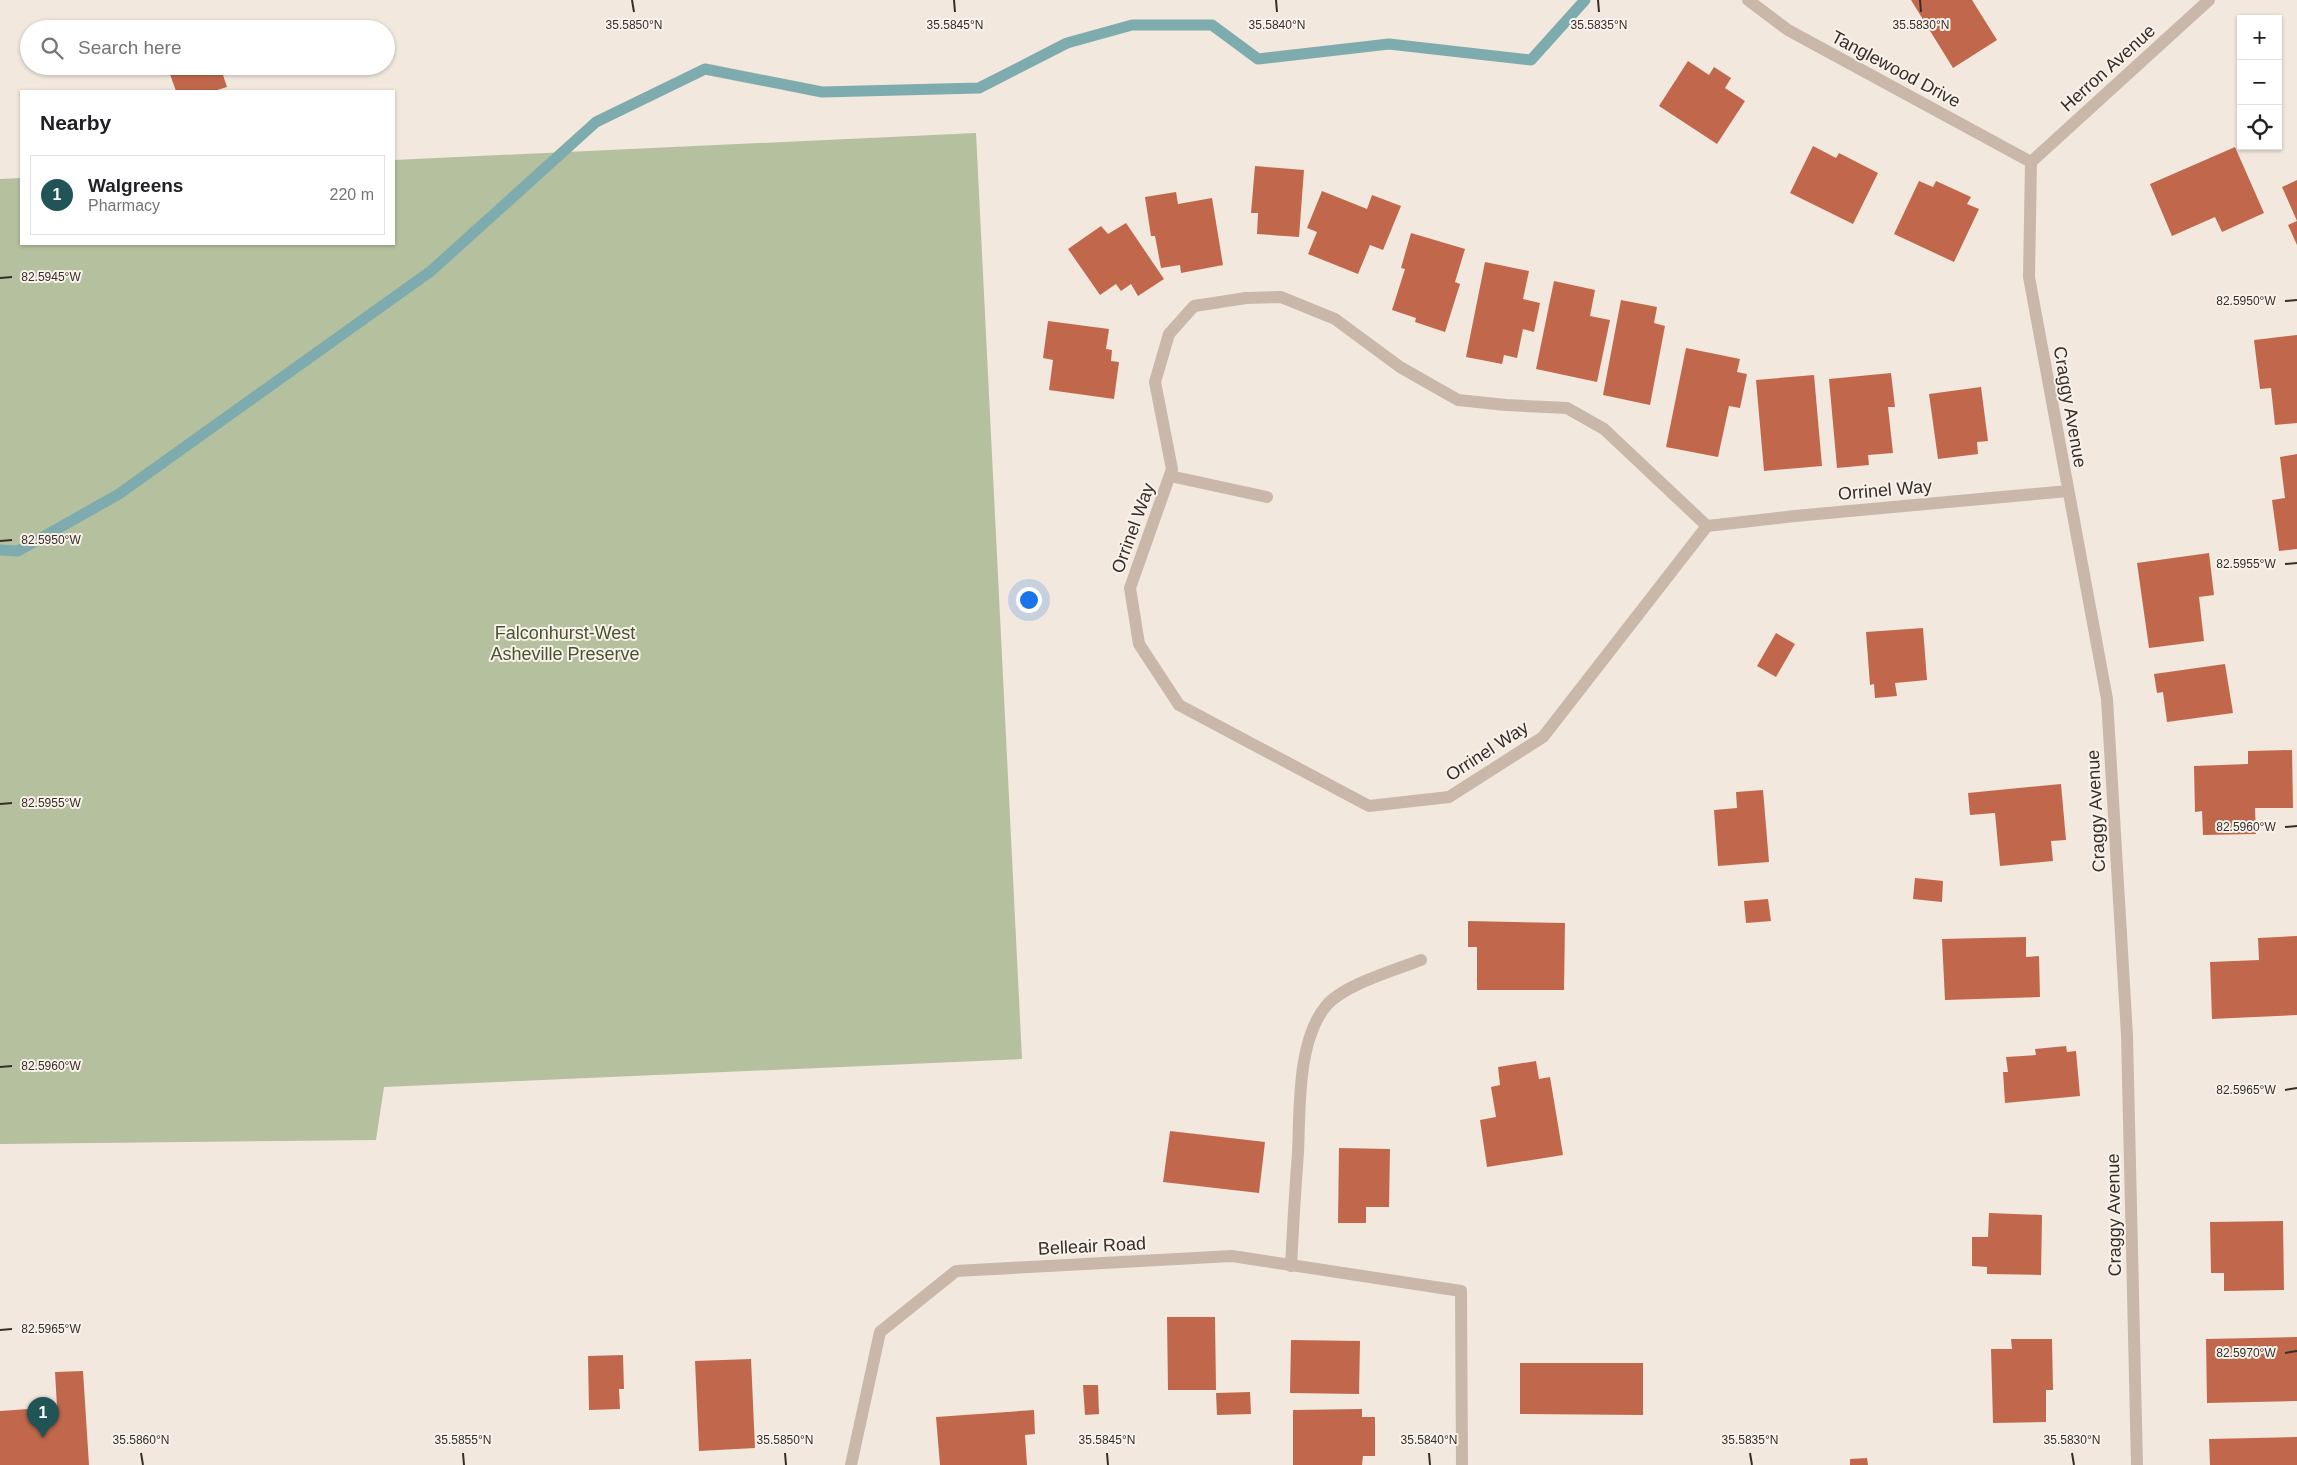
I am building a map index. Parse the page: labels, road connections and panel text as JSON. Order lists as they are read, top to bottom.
{
  "streets": {
    "street": [
      "Herron Avenue",
      "Tanglewood Drive",
      "Craggy Avenue",
      "Orrinel Way",
      "Belleair Road"
    ]
  },
  "crossings": [
    ["Herron Avenue", "Tanglewood Drive"],
    ["Herron Avenue", "Craggy Avenue"],
    ["Tanglewood Drive", "Craggy Avenue"],
    ["Craggy Avenue", "Orrinel Way"]
  ],
  "parks": ["Falconhurst-West Asheville Preserve"],
  "page": {
    "map_buttons": ["+", "−"],
    "search": "Search here",
    "heading": "Nearby",
    "list": [
      {
        "mark": "1",
        "name": "Walgreens",
        "note": "Pharmacy",
        "value": "220 m"
      }
    ],
    "pins": "1"
  },
  "coordinates": [
    "35.5850°N",
    "35.5845°N",
    "35.5840°N",
    "35.5835°N",
    "35.5830°N",
    "82.5945°W",
    "82.5950°W",
    "82.5955°W",
    "82.5960°W",
    "82.5965°W",
    "82.5970°W",
    "35.5860°N",
    "35.5855°N"
  ]
}
